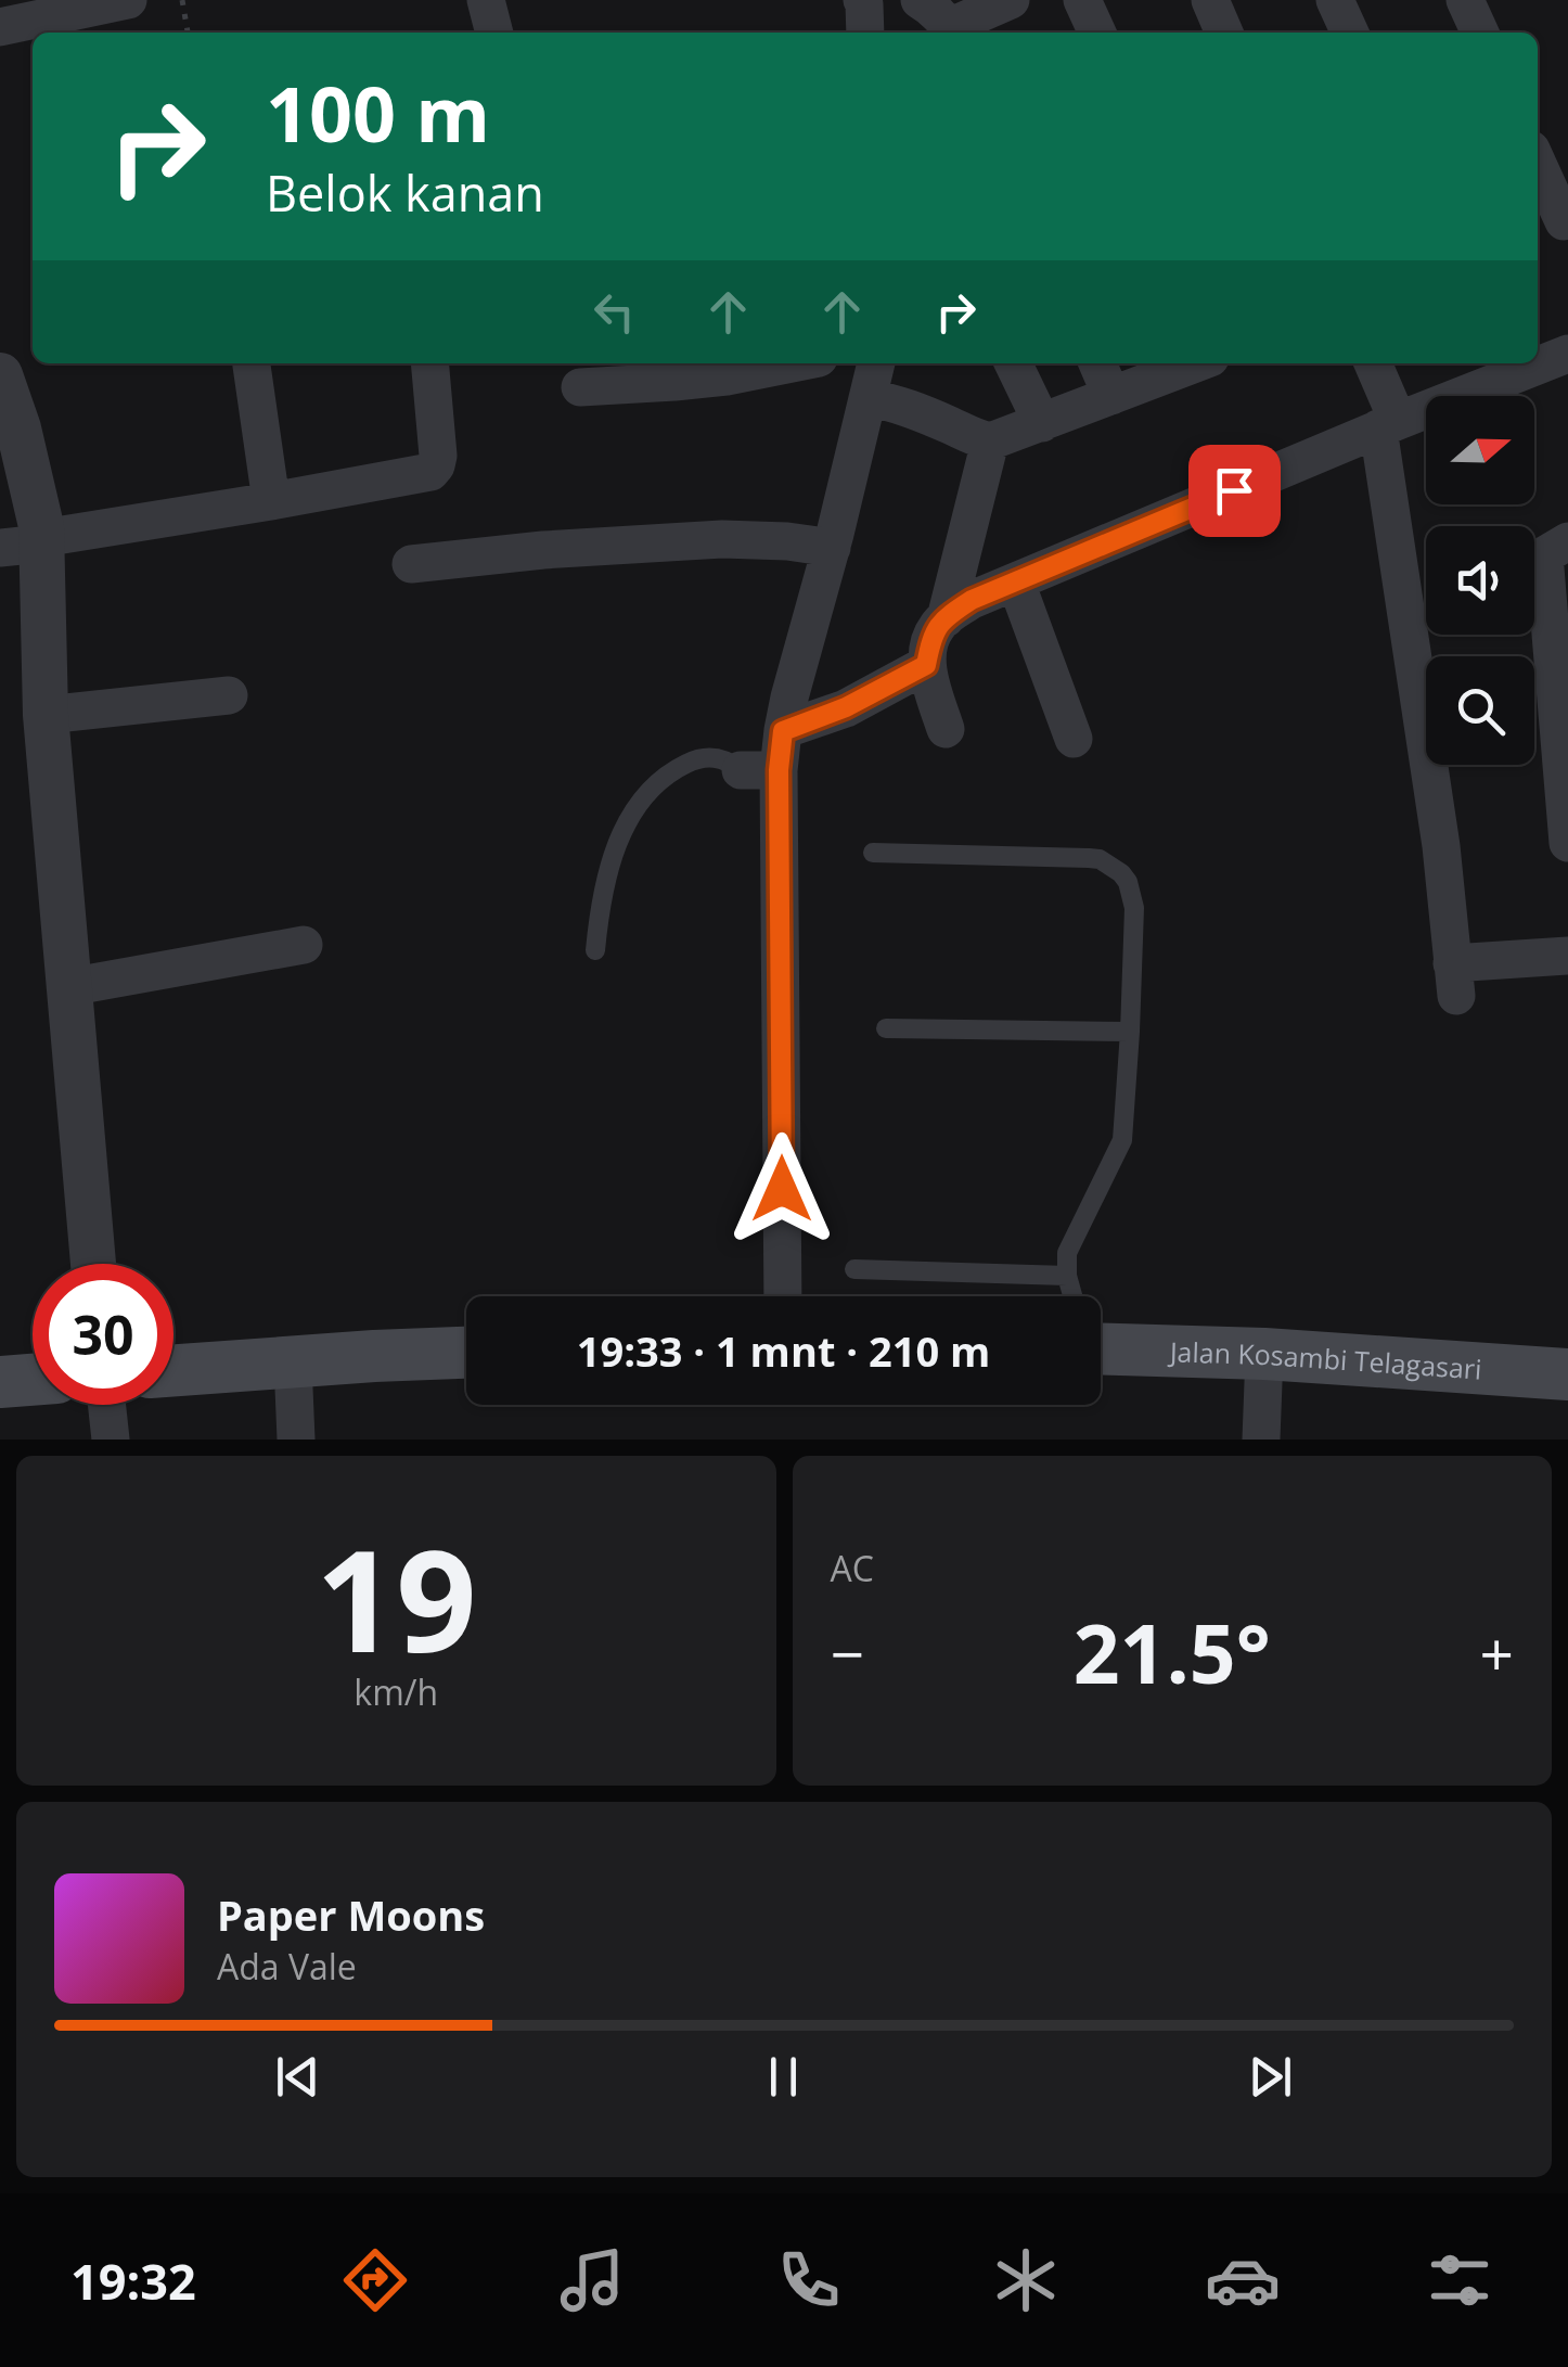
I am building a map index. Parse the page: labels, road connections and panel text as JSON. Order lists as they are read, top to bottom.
{
  "streets": {
    "main road": ["Jalan Kosambi Telagasari"]
  },
  "north": "right",
  "page": {
    "turn": ["100 m", "Belok kanan"],
    "limit": "30",
    "trip": "19:33 · 1 mnt · 210 m",
    "tile": [
      ["19", "km/h"],
      "AC"
    ],
    "heat": ["−", "21.5°", "+"],
    "song": ["Paper Moons", "Ada Vale"],
    "tabs": "19:32"
  }
}
